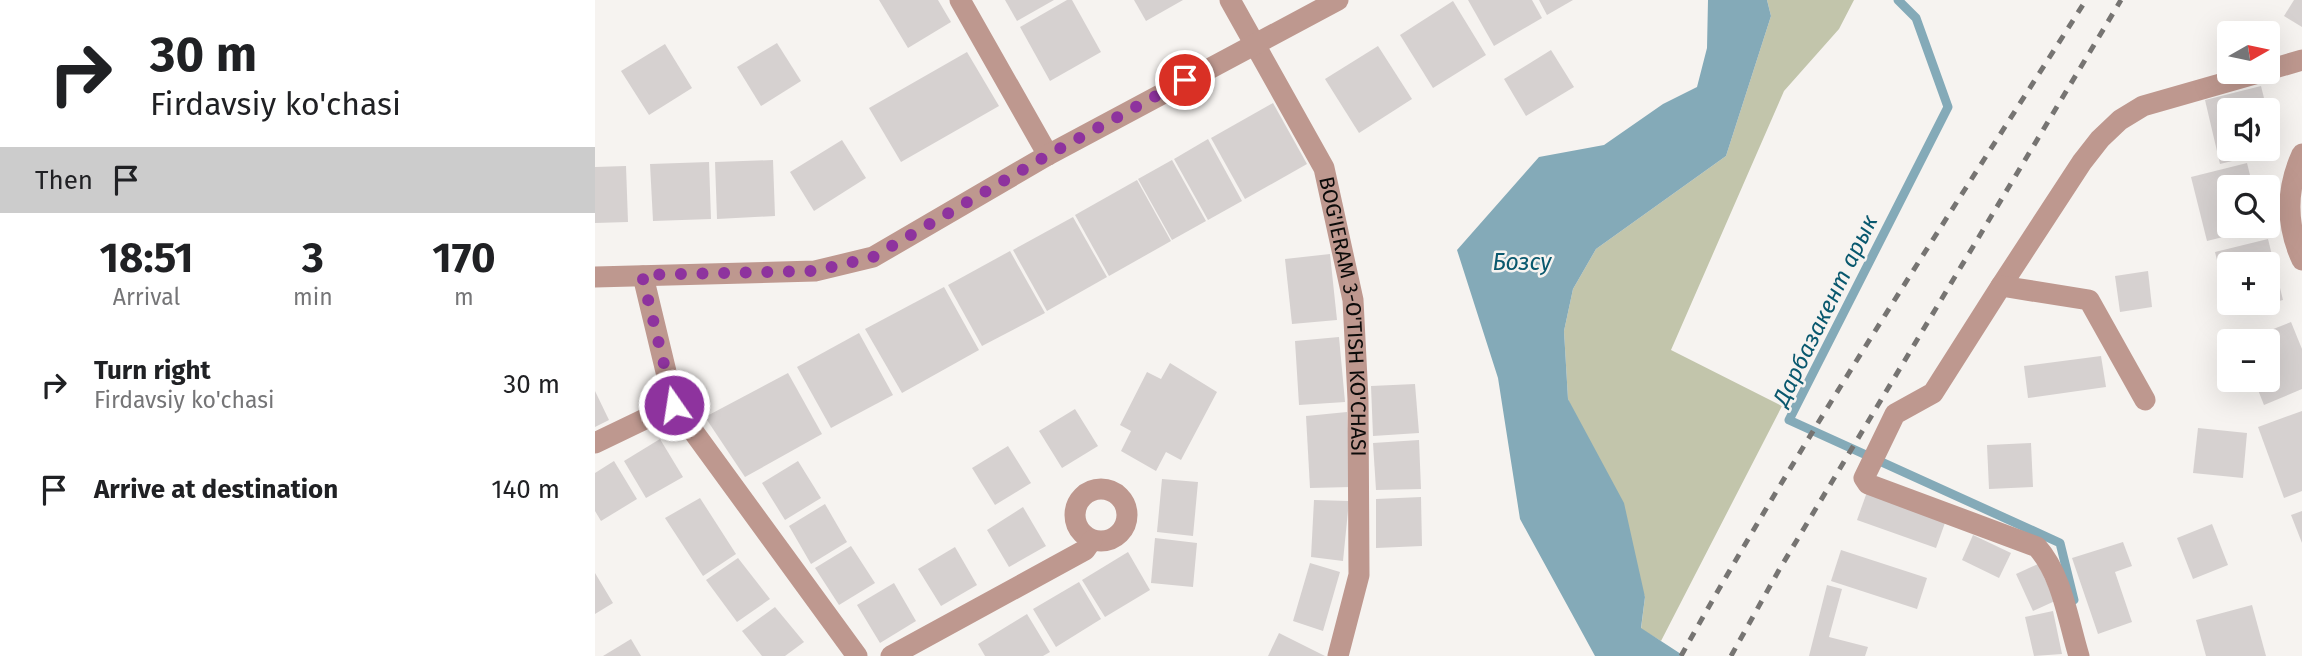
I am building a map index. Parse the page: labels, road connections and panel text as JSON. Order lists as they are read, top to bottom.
{
  "streets": {
    "street": ["BOG'IERAM 3-O'TISH KO'CHASI"]
  },
  "water": ["Бозсу", "Дарбазакент арык"],
  "north": "right",
  "page": {
    "turn": ["30 m", "Firdavsiy ko'chasi"],
    "map_buttons": ["+", "−"],
    "then": "Then",
    "eta": [
      "18:51",
      "Arrival",
      "3",
      "min",
      "170",
      "m"
    ],
    "list": [
      {
        "name": "Turn right",
        "note": "Firdavsiy ko'chasi",
        "value": "30 m"
      },
      {
        "name": "Arrive at destination",
        "value": "140 m"
      }
    ]
  }
}
